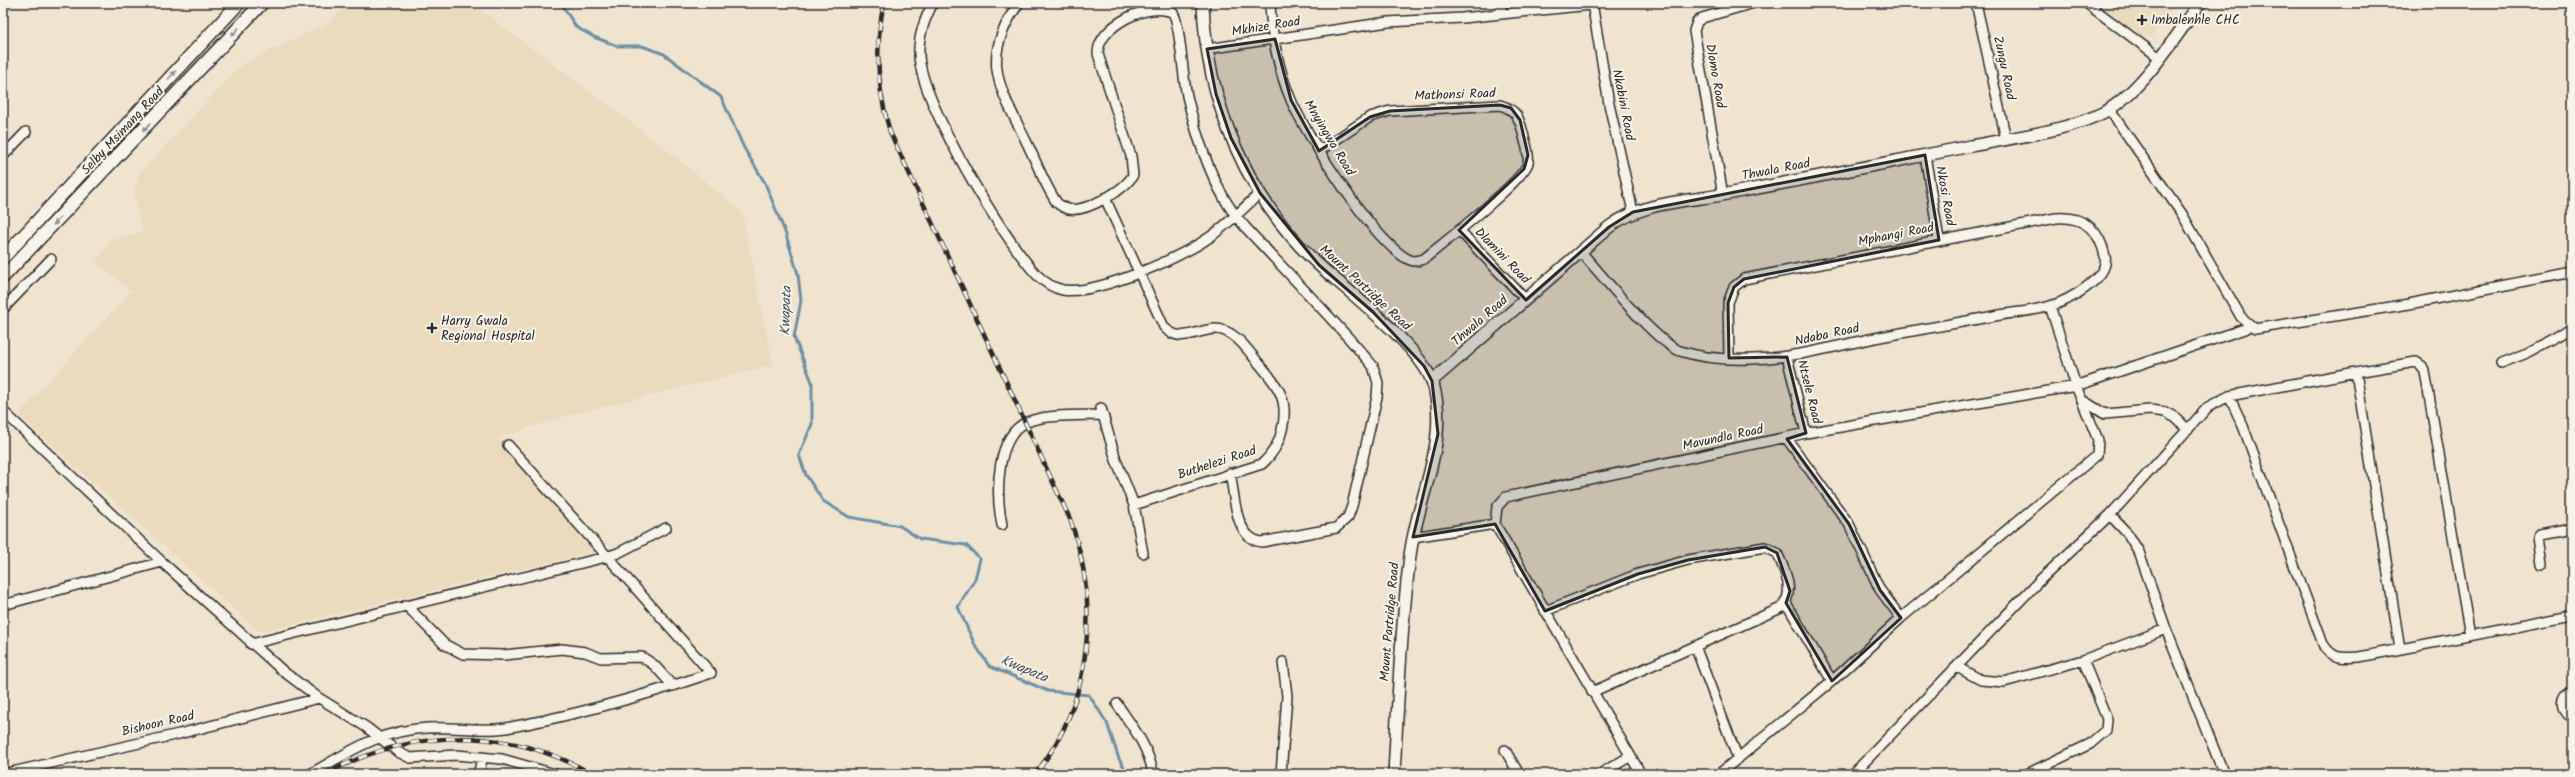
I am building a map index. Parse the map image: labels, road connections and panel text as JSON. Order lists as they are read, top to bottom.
{
  "streets": {
    "main road": ["Selby Msimang Road"],
    "street": [
      "Mkhize Road",
      "Zungu Road",
      "Dlomo Road",
      "Mathonsi Road",
      "Nkabini Road",
      "Mnyingwa Road",
      "Thwala Road",
      "Nkosi Road",
      "Mphangi Road",
      "Dlamini Road",
      "Mount Partridge Road",
      "Ndaba Road",
      "Ntsele Road",
      "Mavundla Road",
      "Buthelezi Road",
      "Bishoon Road"
    ]
  },
  "crossings": [
    ["Mkhize Road", "Nkabini Road"],
    ["Mkhize Road", "Mnyingwa Road"],
    ["Mkhize Road", "Mount Partridge Road"],
    ["Zungu Road", "Thwala Road"],
    ["Dlomo Road", "Thwala Road"],
    ["Mathonsi Road", "Mnyingwa Road"],
    ["Mathonsi Road", "Dlamini Road"],
    ["Nkabini Road", "Thwala Road"],
    ["Thwala Road", "Nkosi Road"],
    ["Thwala Road", "Dlamini Road"],
    ["Thwala Road", "Mount Partridge Road"],
    ["Thwala Road", "Ndaba Road"],
    ["Nkosi Road", "Mphangi Road"],
    ["Mphangi Road", "Ndaba Road"],
    ["Ndaba Road", "Ntsele Road"],
    ["Ntsele Road", "Mavundla Road"]
  ],
  "water": ["Kwapata"],
  "places": {
    "health": ["Imbalenhle CHC", "Harry Gwala Regional Hospital"]
  }
}
